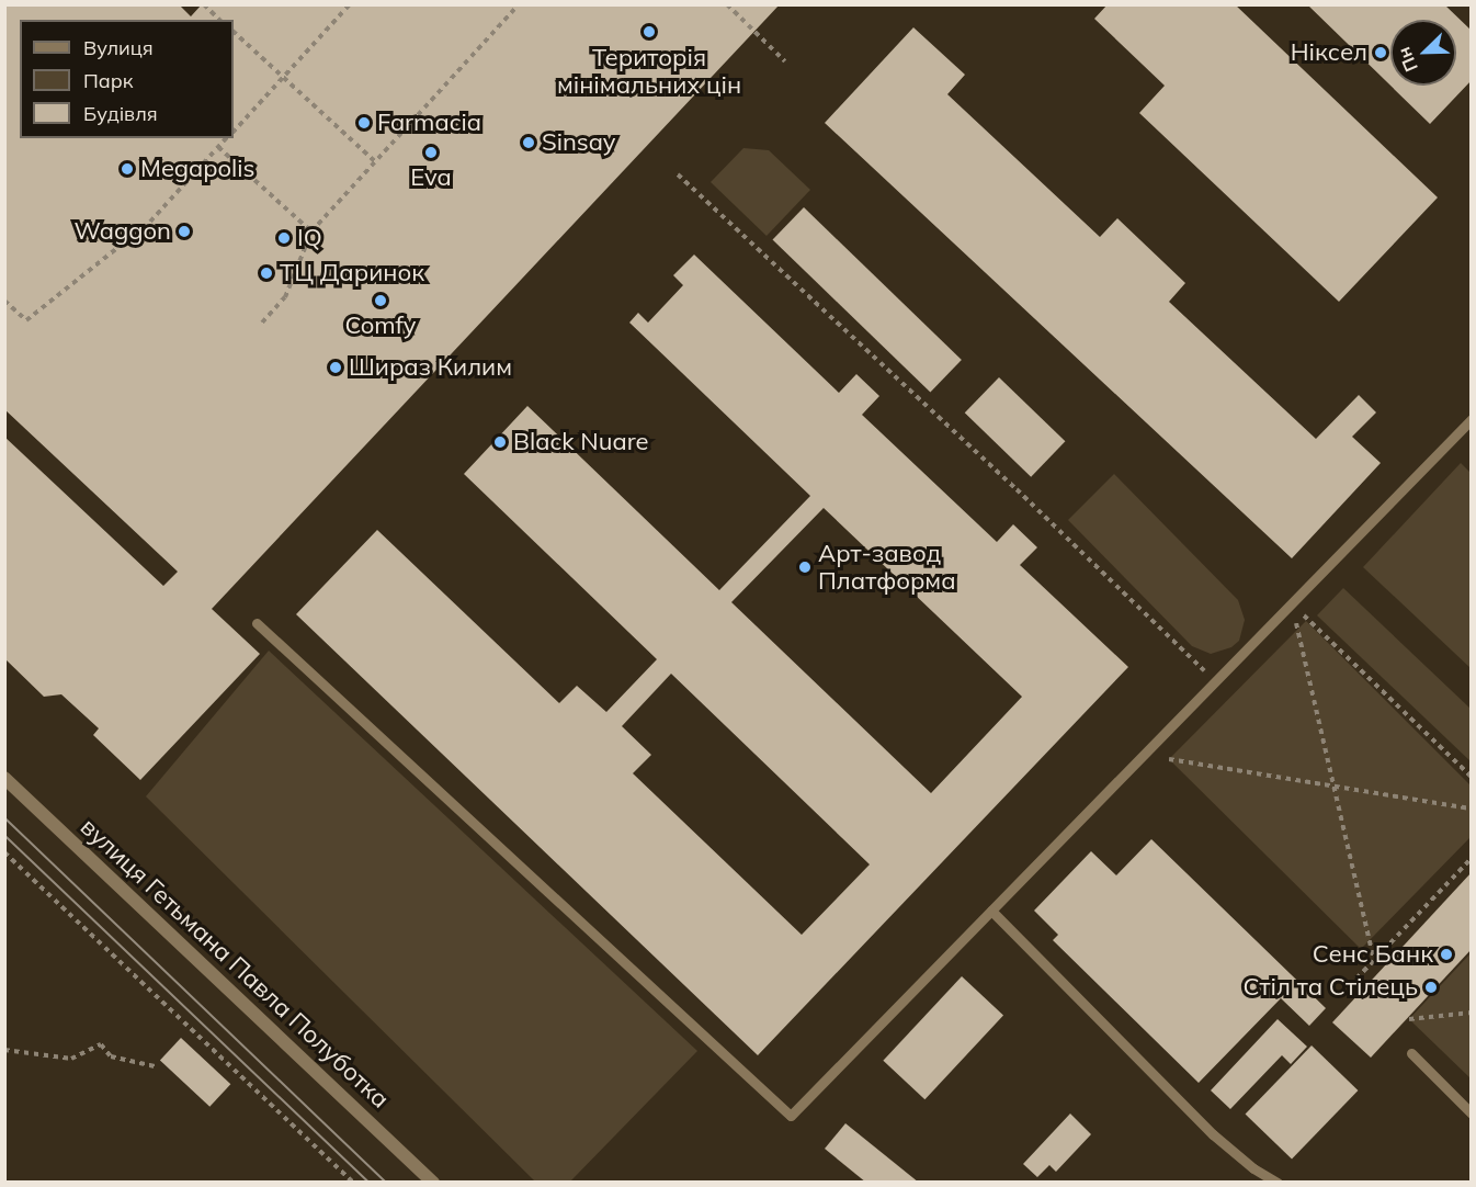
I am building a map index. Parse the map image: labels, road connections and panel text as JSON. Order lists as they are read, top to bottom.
{
  "streets": {
    "street": ["вулиця Гетьмана Павла Полуботка"]
  },
  "places": [
    "Територія мінімальних цін",
    "Ніксел",
    "Farmacia",
    "Sinsay",
    "Eva",
    "Megapolis",
    "Waggon",
    "IQ",
    "ТЦ Даринок",
    "Comfy",
    "Шираз Килим",
    "Black Nuare",
    "Арт-завод Платформа",
    "Сенс Банк",
    "Стіл та Стілець"
  ],
  "legend": ["Вулиця", "Парк", "Будівля"],
  "north": "bottom left"
}
